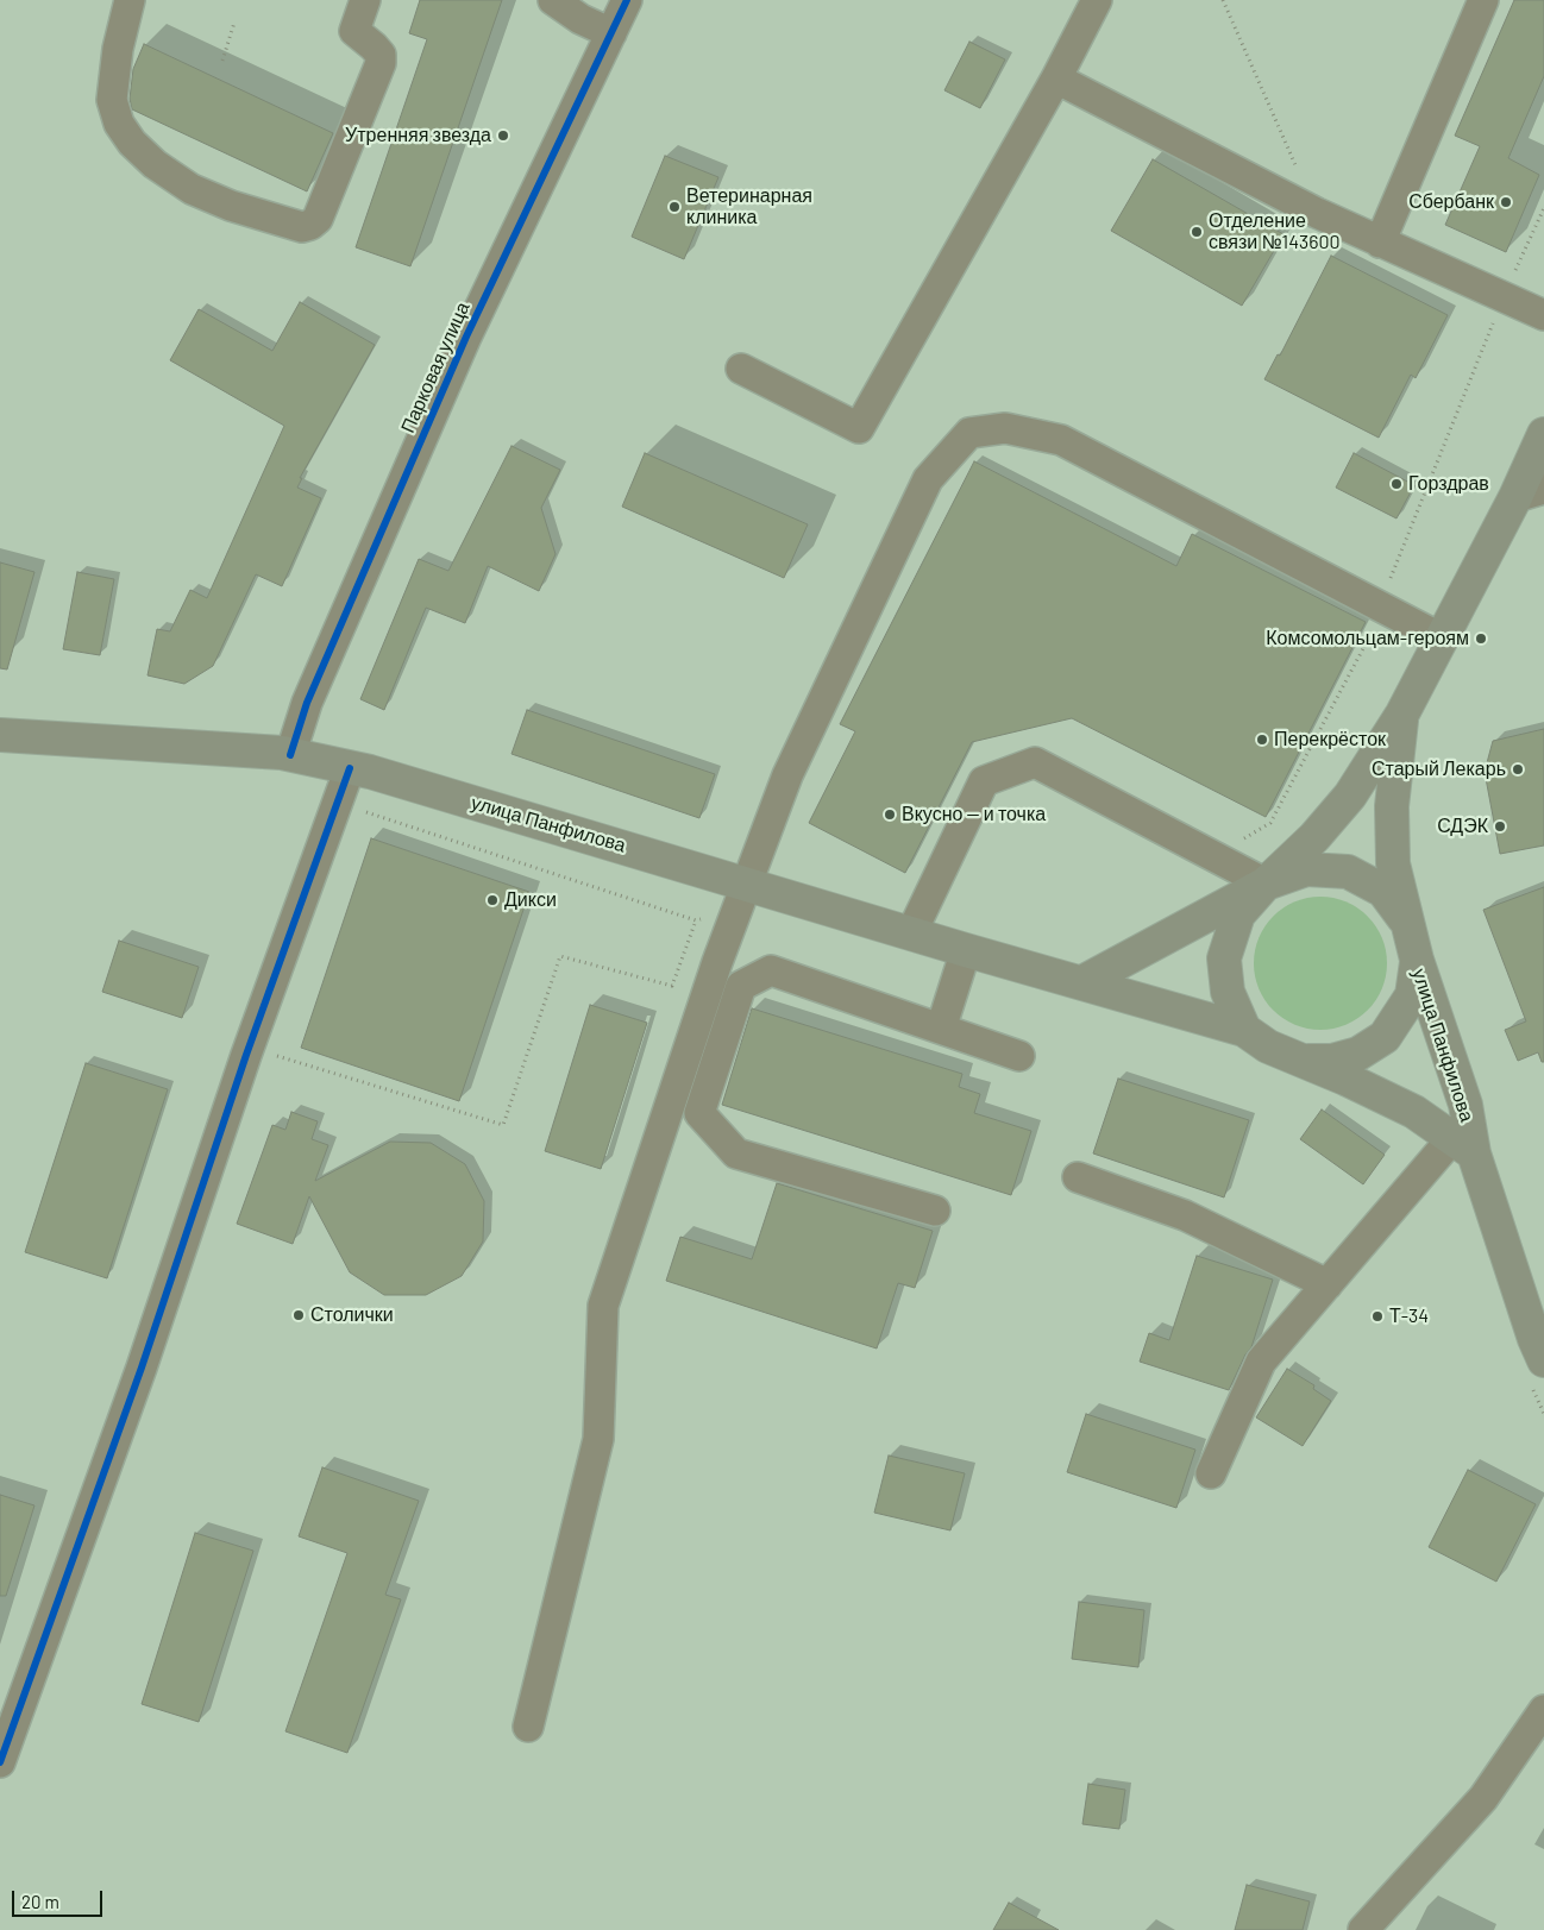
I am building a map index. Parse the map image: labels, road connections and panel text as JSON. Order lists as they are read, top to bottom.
{
  "streets": {
    "main road": ["улица Панфилова"],
    "street": ["Парковая улица"]
  },
  "crossings": [
    ["Парковая улица", "улица Панфилова"]
  ],
  "places": [
    "Утренняя звезда",
    "Сбербанк",
    "Ветеринарная клиника",
    "Отделение связи №143600",
    "Горздрав",
    "Комсомольцам-героям",
    "Перекрёсток",
    "Старый Лекарь",
    "Вкусно — и точка",
    "СДЭК",
    "Дикси",
    "Столички",
    "Т-34"
  ],
  "scale_bar": "20 m"
}
